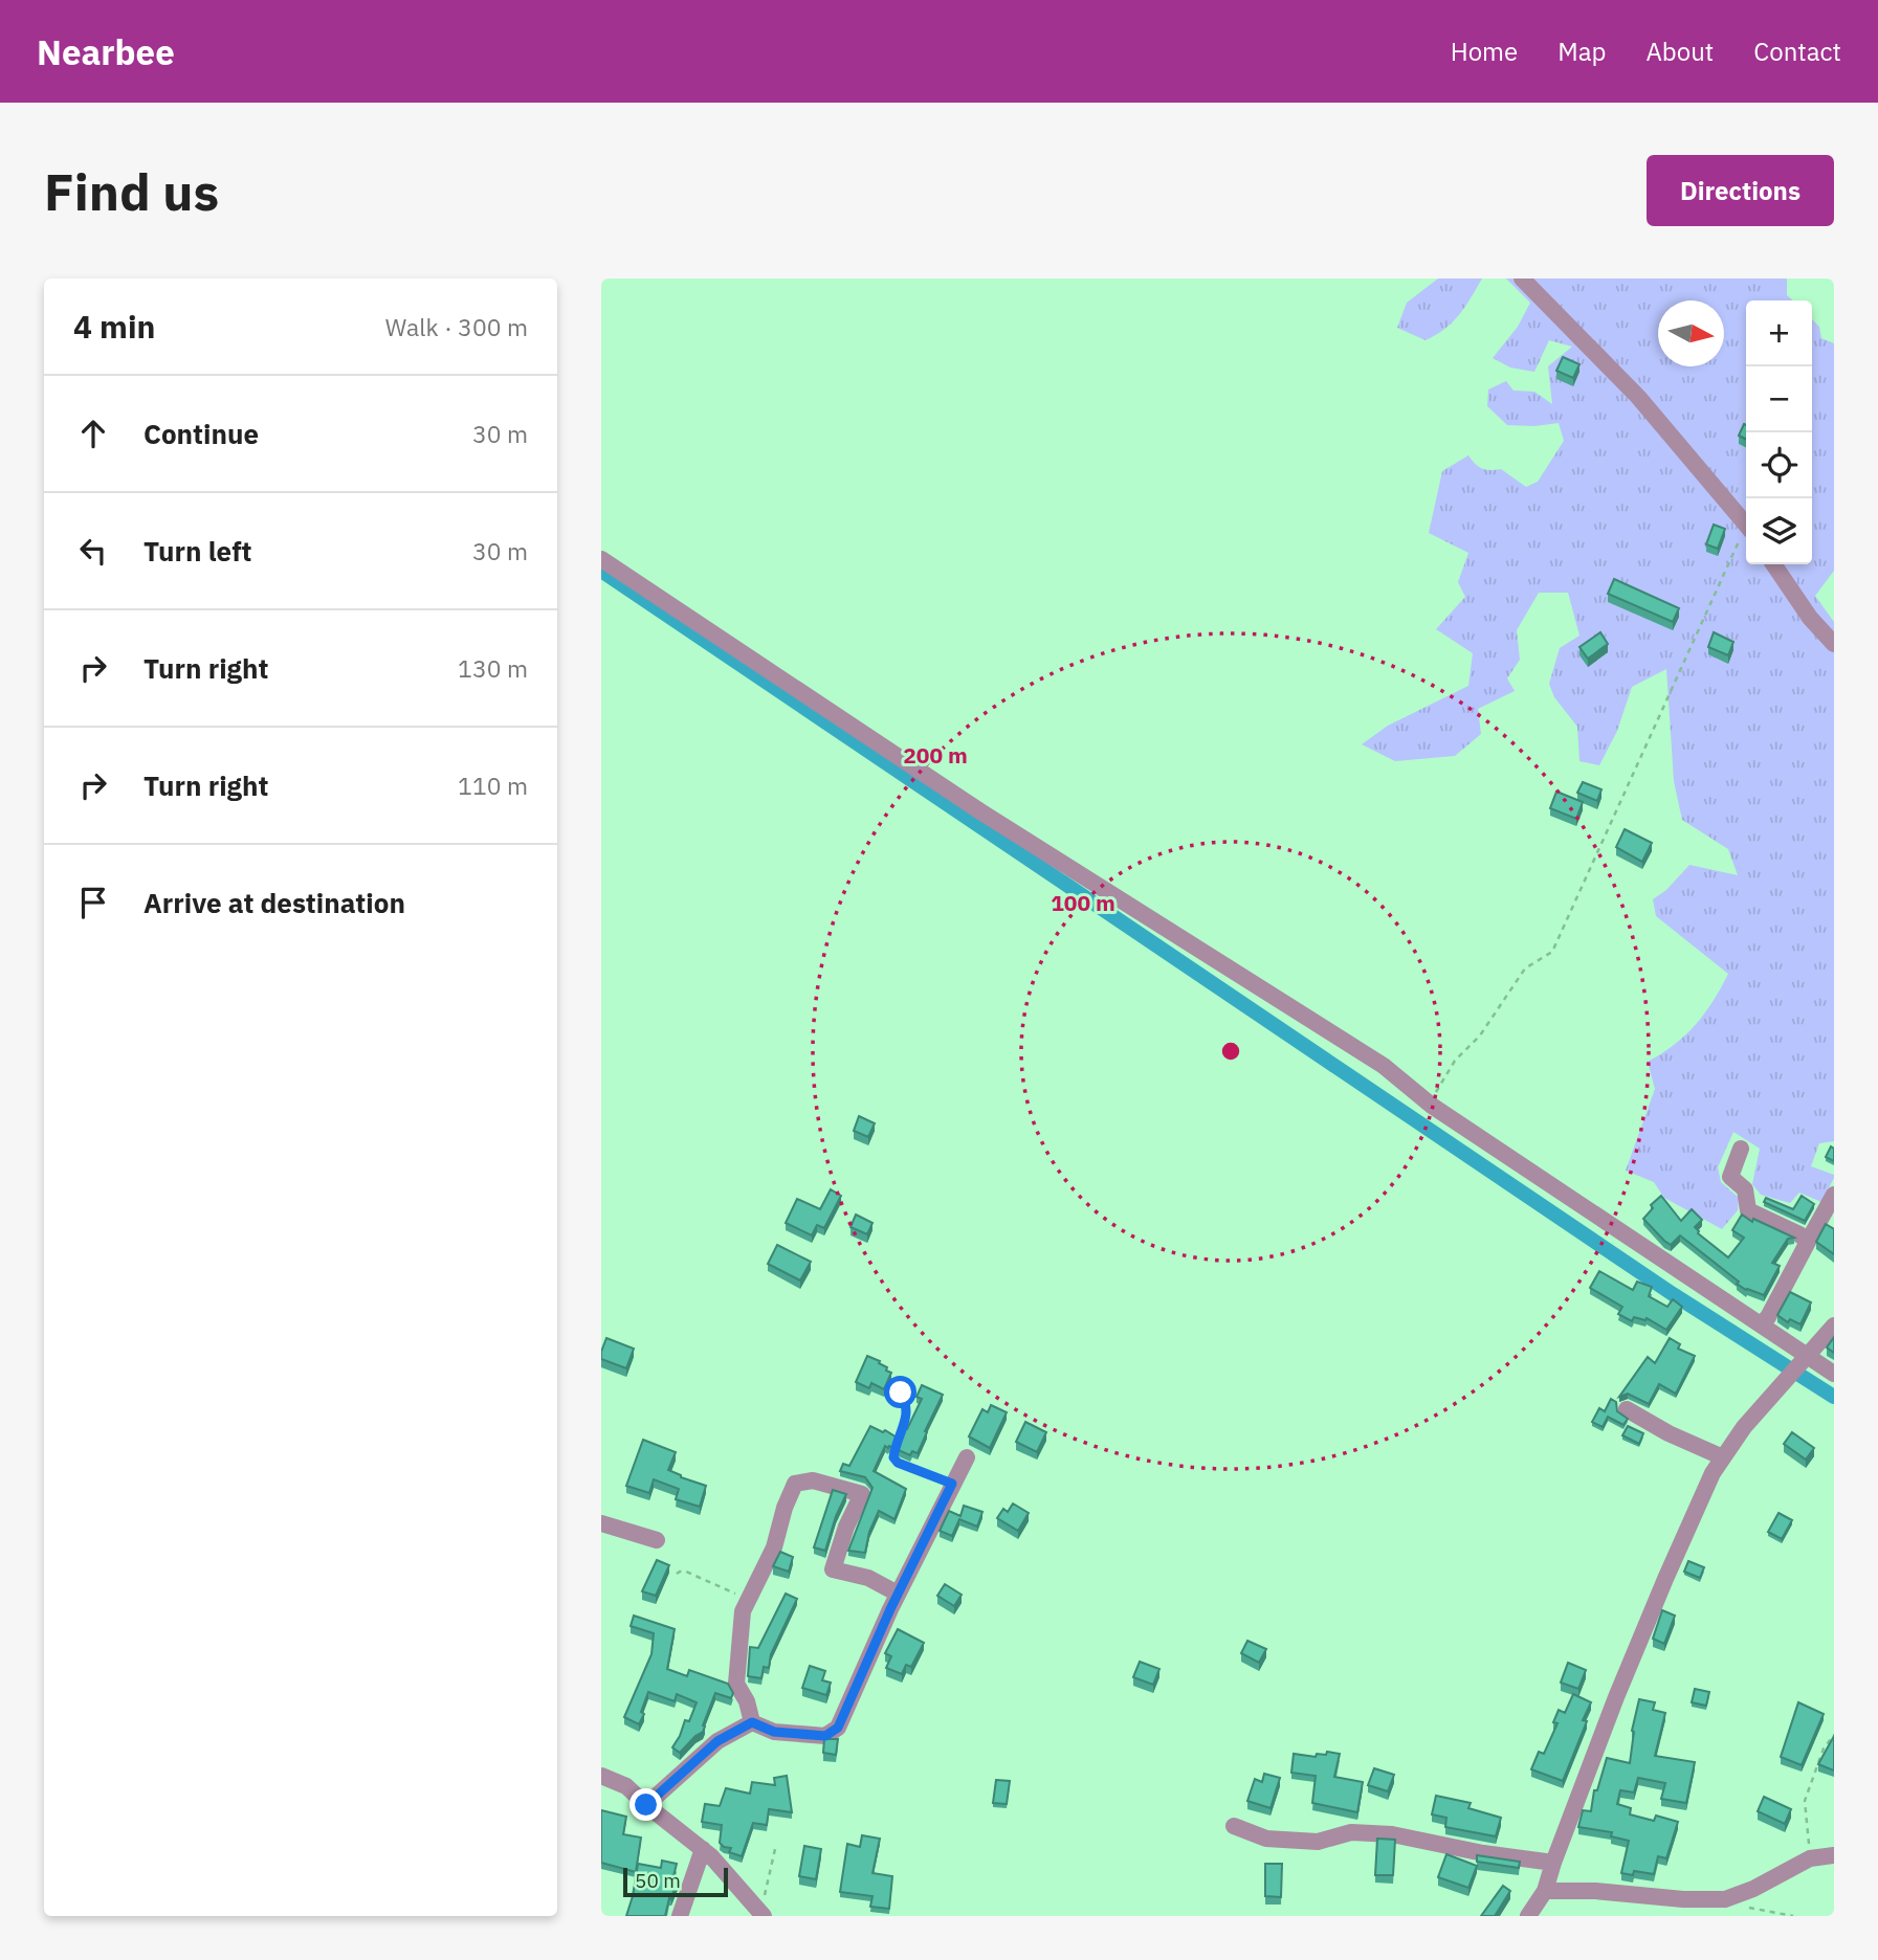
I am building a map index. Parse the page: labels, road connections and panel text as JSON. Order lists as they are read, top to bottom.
{
  "scale_bar": "50 m",
  "north": "right",
  "page": {
    "header": "Nearbee",
    "nav": [
      "Home",
      "Map",
      "About",
      "Contact"
    ],
    "buttons": "Directions",
    "title": "Find us",
    "heading": ["4 min", "Walk · 300 m"],
    "map_buttons": ["+", "−"],
    "list": [
      ["Continue", "30 m"],
      ["Turn left", "30 m"],
      ["Turn right", "130 m"],
      ["Turn right", "110 m"],
      "Arrive at destination"
    ],
    "scale": "50 m"
  },
  "rings": ["200 m", "100 m"]
}
